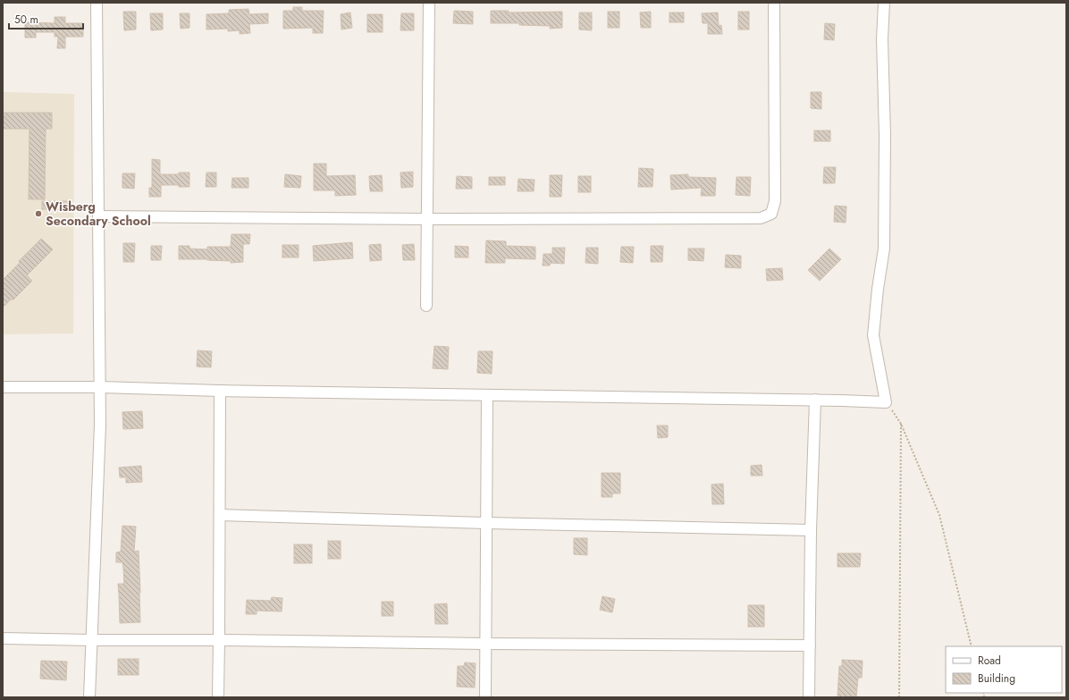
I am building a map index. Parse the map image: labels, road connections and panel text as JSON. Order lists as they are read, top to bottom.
{
  "places": ["Wisberg Secondary School"],
  "legend": ["Road", "Building"],
  "scale_bar": "50 m"
}
